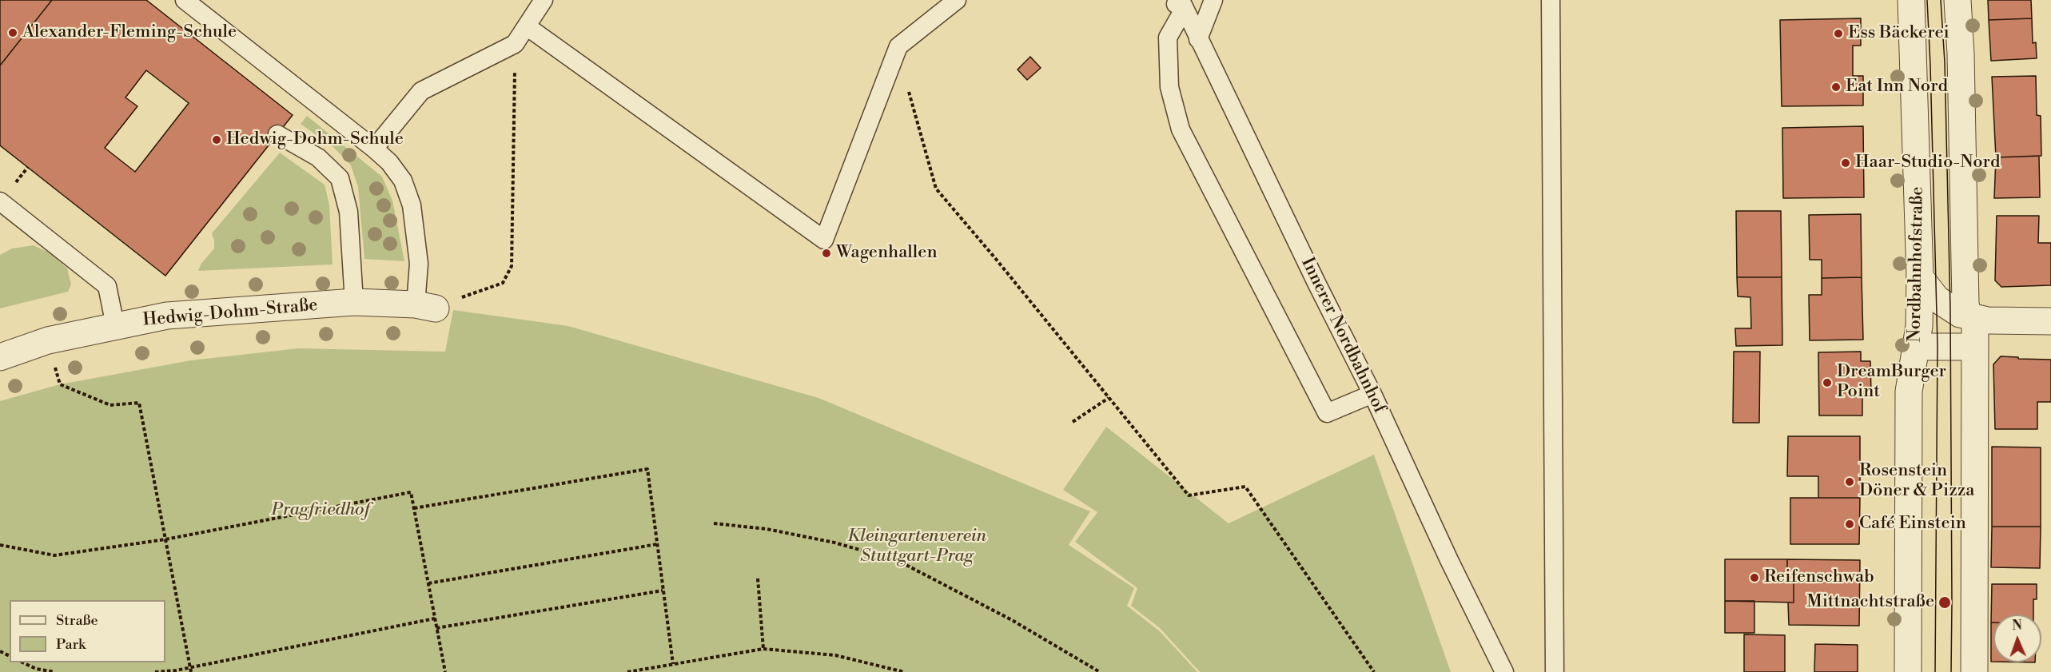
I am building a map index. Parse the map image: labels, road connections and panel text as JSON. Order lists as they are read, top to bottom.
{
  "streets": {
    "street": ["Nordbahnhofstraße", "Hedwig-Dohm-Straße"],
    "lane": ["Innerer Nordbahnhof"]
  },
  "parks": ["Pragfriedhof", "Kleingartenverein Stuttgart-Prag"],
  "places": [
    "Alexander-Fleming-Schule",
    "Ess Bäckerei",
    "Eat Inn Nord",
    "Hedwig-Dohm-Schule",
    "Haar-Studio-Nord",
    "Wagenhallen",
    "DreamBurger Point",
    "Rosenstein Döner & Pizza",
    "Café Einstein",
    "Reifenschwab",
    "Mittnachtstraße"
  ],
  "legend": ["Straße", "Park"],
  "north": "top"
}
